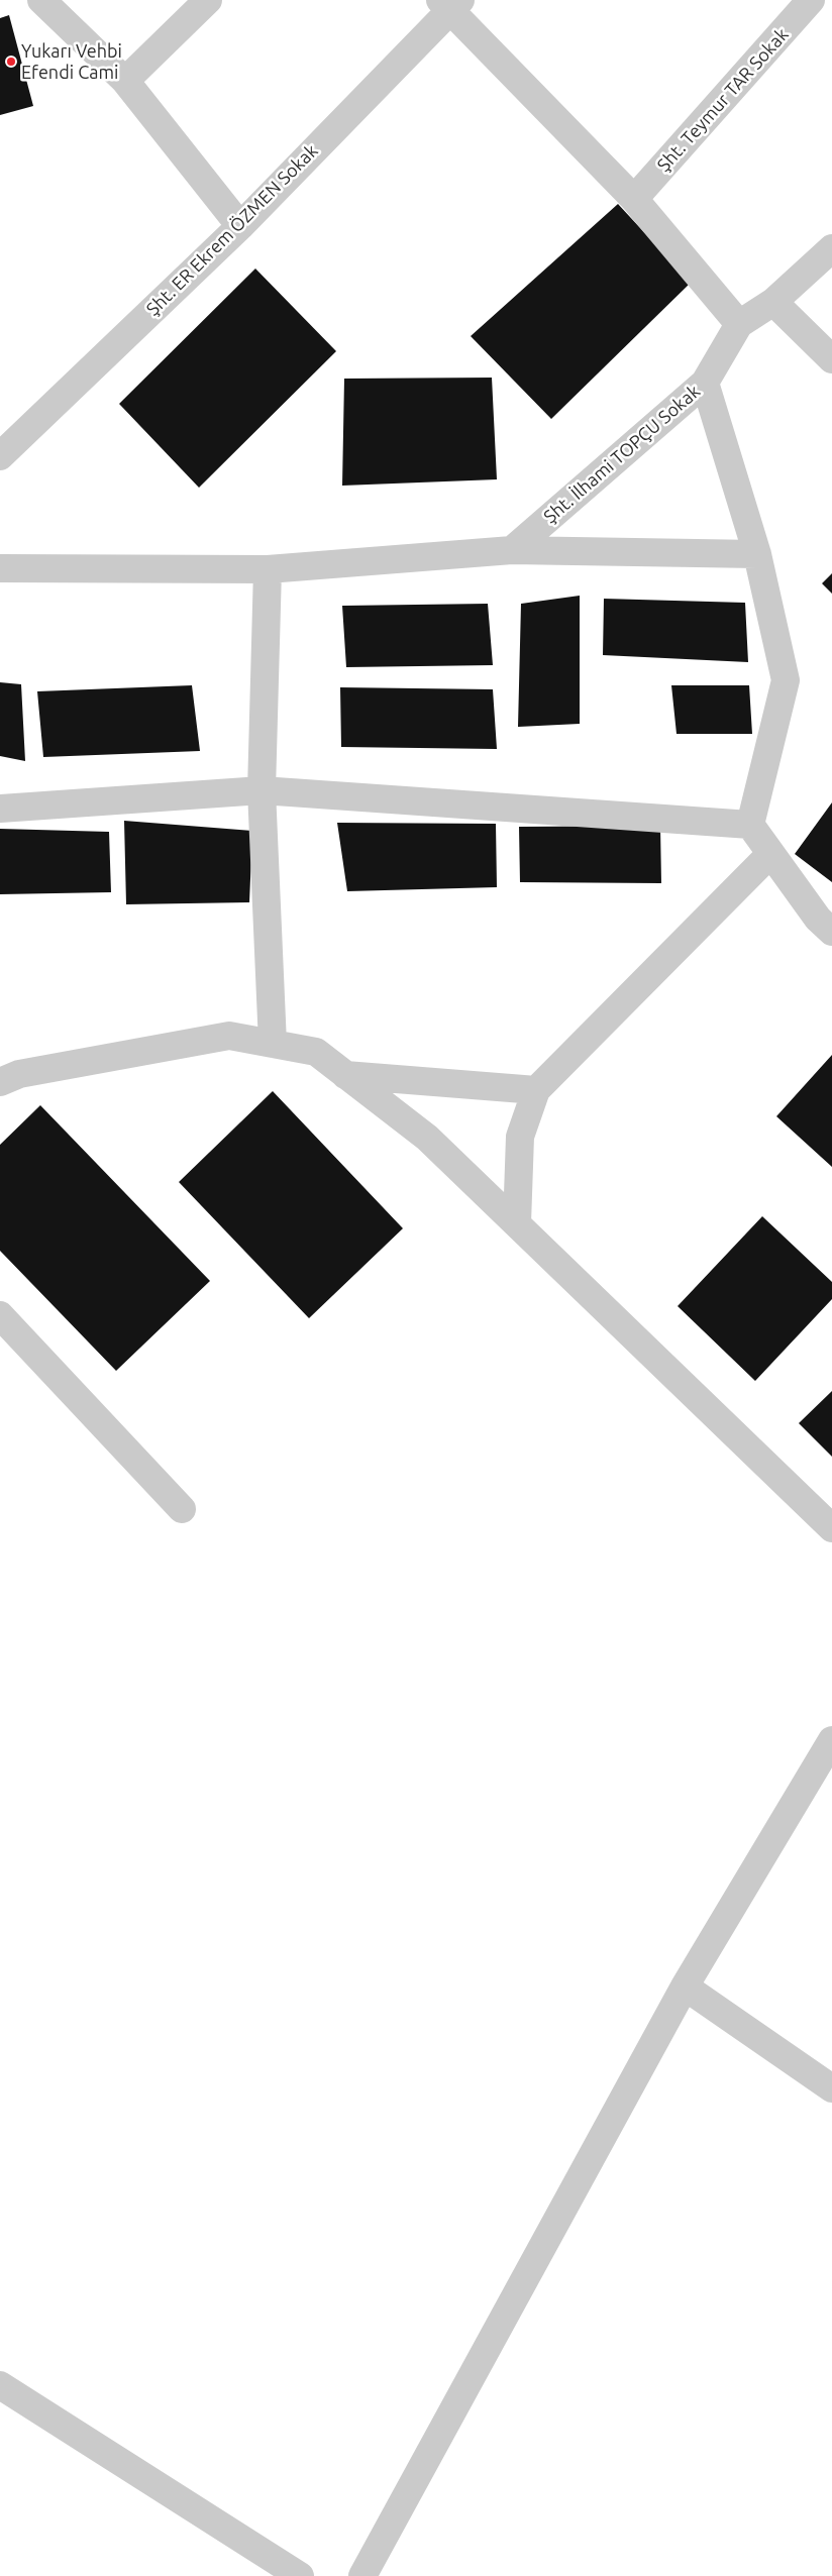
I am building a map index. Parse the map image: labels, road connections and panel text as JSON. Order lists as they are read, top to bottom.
{
  "streets": {
    "street": ["Şht. Teymur TAR Sokak", "Şht. ER Ekrem ÖZMEN Sokak", "Şht. İlhami TOPÇU Sokak"]
  },
  "places": ["Yukarı Vehbi Efendi Cami"]
}
